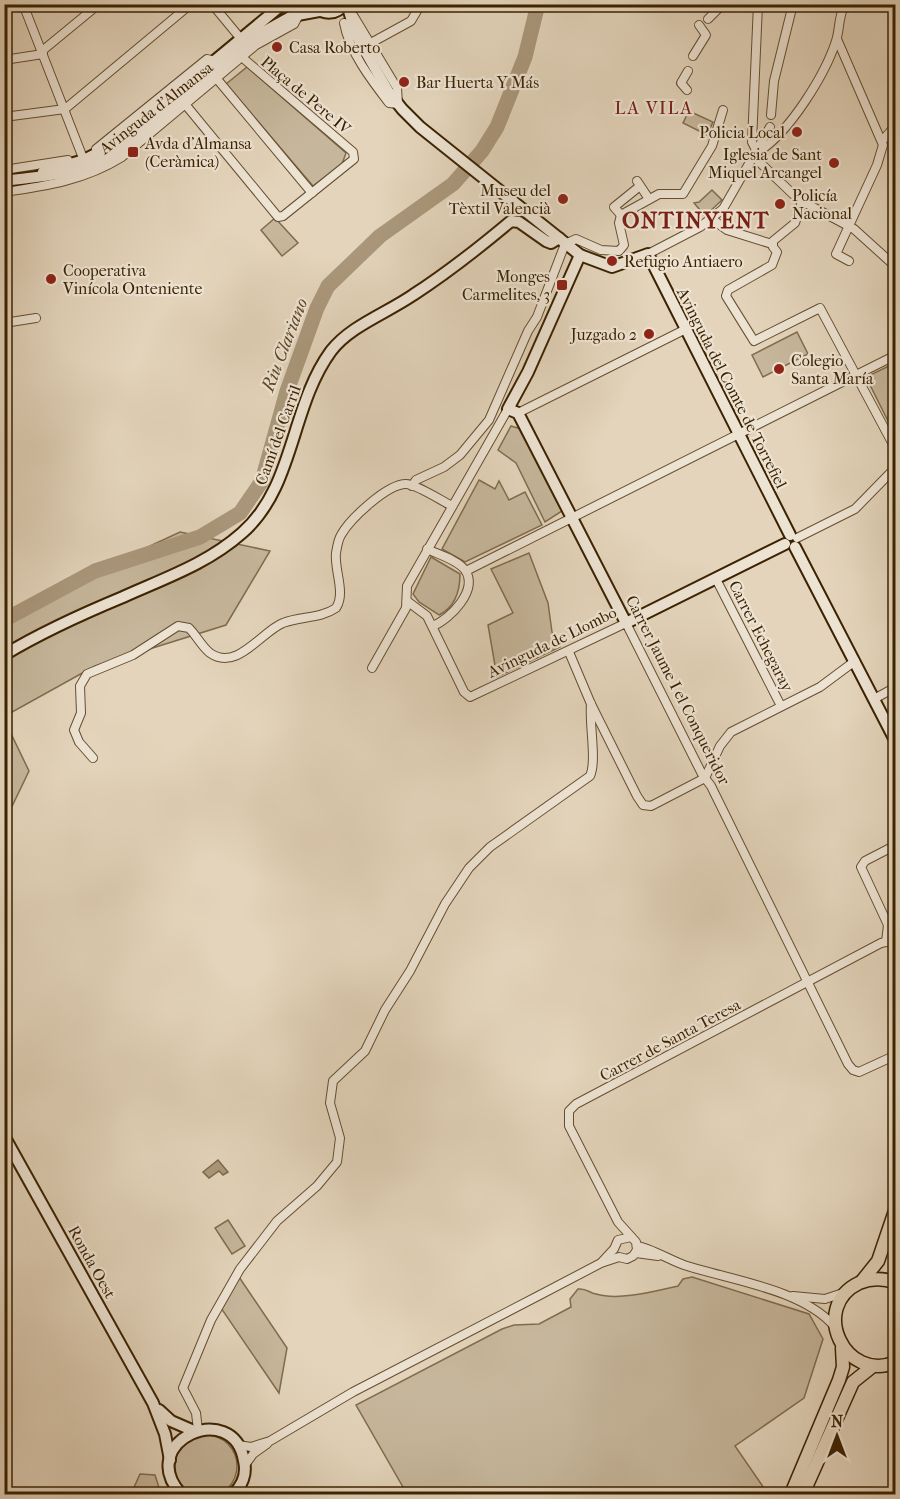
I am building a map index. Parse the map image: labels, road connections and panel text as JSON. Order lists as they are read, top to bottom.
{
  "streets": {
    "street": [
      "Plaça de Pere IV",
      "Avinguda d'Almansa",
      "Avinguda del Comte de Torrefiel",
      "Camí del Carril",
      "Carrer Echegaray",
      "Avinguda de Llombo",
      "Carrer Jaume I el Conqueridor",
      "Carrer de Santa Teresa",
      "Ronda Oest"
    ]
  },
  "crossings": [
    ["Plaça de Pere IV", "Avinguda d'Almansa"],
    ["Avinguda del Comte de Torrefiel", "Avinguda de Llombo"],
    ["Carrer Echegaray", "Avinguda de Llombo"],
    ["Avinguda de Llombo", "Carrer Jaume I el Conqueridor"],
    ["Carrer Jaume I el Conqueridor", "Carrer de Santa Teresa"]
  ],
  "districts": ["LA VILA", "ONTINYENT"],
  "water": ["Riu Clariano"],
  "places": {
    "other": [
      "Casa Roberto",
      "Bar Huerta Y Más",
      "Policia Local",
      "Iglesia de Sant Miquel Arcangel",
      "Museu del Tèxtil Valencià",
      "Policía Nacional",
      "Refugio Antiaero",
      "Cooperativa Vinícola Onteniente",
      "Juzgado 2",
      "Colegio Santa María"
    ],
    "transit": ["Avda d'Almansa (Ceràmica)", "Monges Carmelites, 3"]
  },
  "north": "top"
}
